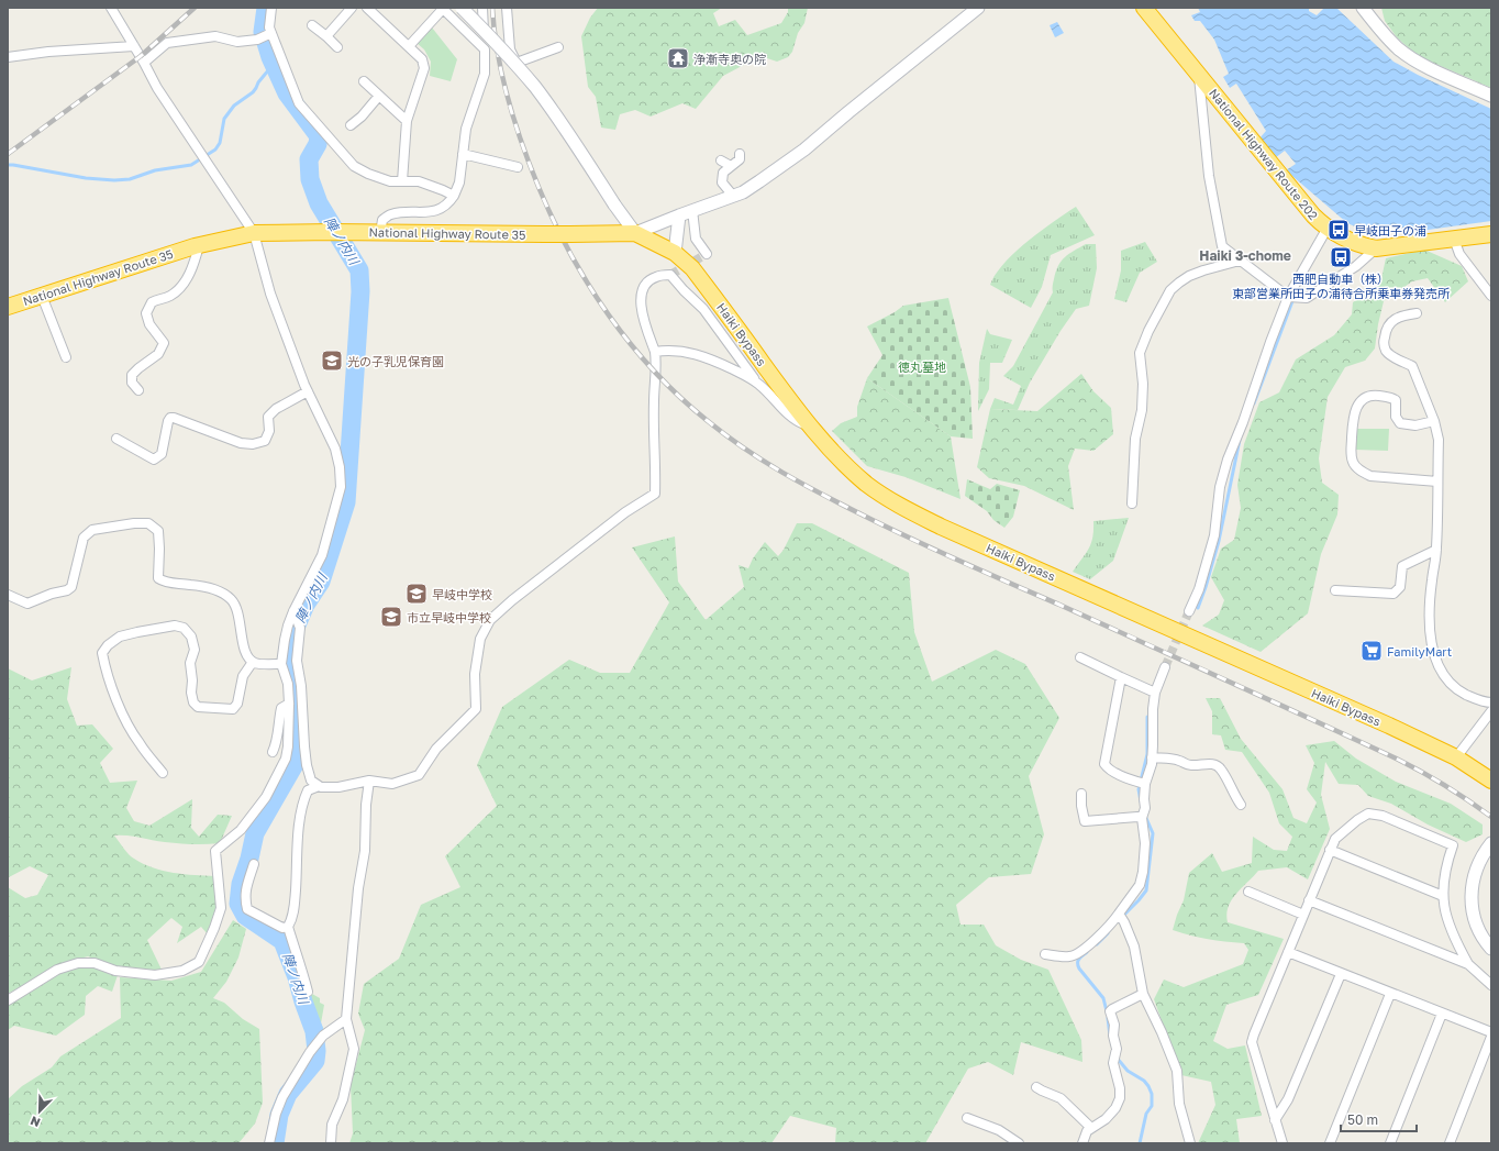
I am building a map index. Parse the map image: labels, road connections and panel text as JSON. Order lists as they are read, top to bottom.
{
  "streets": {
    "highway": ["National Highway Route 202", "National Highway Route 35", "Haiki Bypass"]
  },
  "crossings": [
    ["National Highway Route 35", "Haiki Bypass"]
  ],
  "districts": ["Haiki 3-chome"],
  "water": ["陣ノ内川"],
  "parks": ["徳丸墓地"],
  "places": {
    "temple": ["浄漸寺奥の院"],
    "bus stop": ["早岐田子の浦", "西肥自動車（株） 東部営業所田子の浦待合所乗車券発売所"],
    "school or university": ["光の子乳児保育園", "早岐中学校", "市立早岐中学校"],
    "supermarket": ["FamilyMart"]
  },
  "scale_bar": "50 m",
  "north": "bottom left"
}
